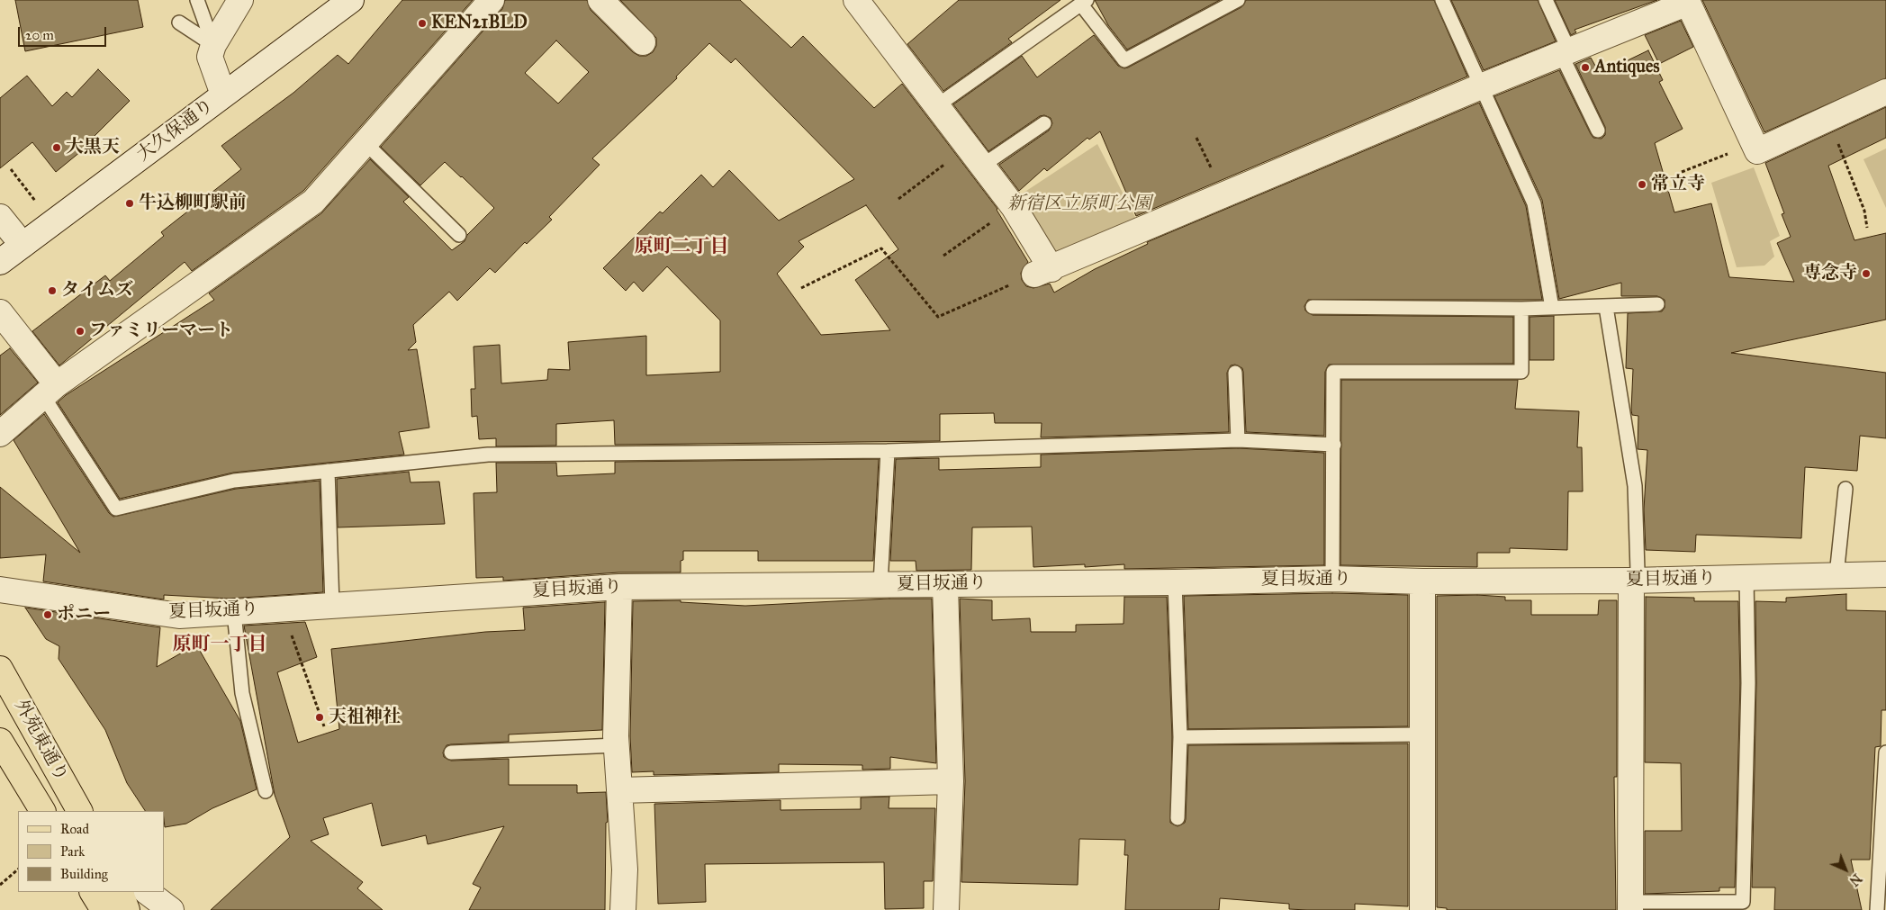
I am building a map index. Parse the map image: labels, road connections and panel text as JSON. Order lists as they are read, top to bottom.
{
  "streets": {
    "main road": ["外苑東通り"],
    "street": ["大久保通り", "夏目坂通り"]
  },
  "districts": ["原町二丁目", "原町一丁目"],
  "parks": ["新宿区立原町公園"],
  "places": [
    "KEN21BLD",
    "Antiques",
    "大黒天",
    "常立寺",
    "牛込柳町駅前",
    "専念寺",
    "タイムズ",
    "ファミリーマート",
    "ポニー",
    "天祖神社"
  ],
  "legend": ["Road", "Park", "Building"],
  "scale_bar": "20 m",
  "north": "bottom right"
}
